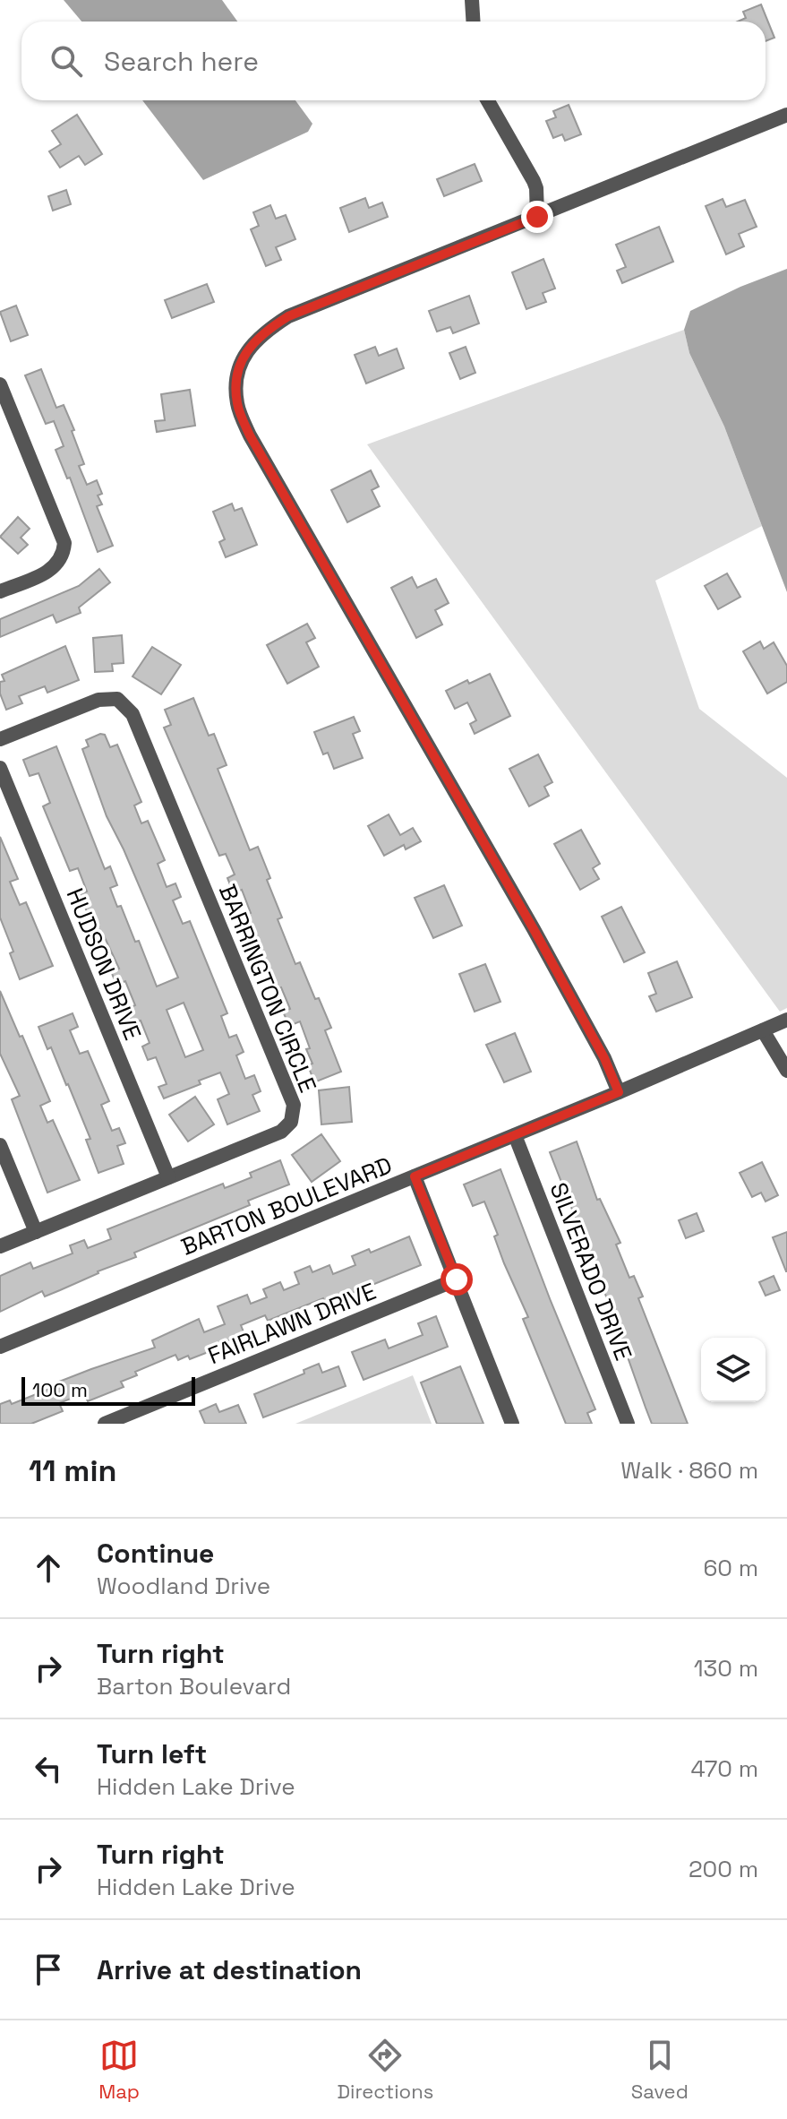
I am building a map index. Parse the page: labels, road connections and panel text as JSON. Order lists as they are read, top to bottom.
{
  "streets": {
    "street": [
      "HUDSON DRIVE",
      "BARRINGTON CIRCLE",
      "BARTON BOULEVARD",
      "SILVERADO DRIVE",
      "FAIRLAWN DRIVE"
    ]
  },
  "crossings": [
    ["HUDSON DRIVE", "BARRINGTON CIRCLE"],
    ["BARTON BOULEVARD", "SILVERADO DRIVE"]
  ],
  "scale_bar": "100 m",
  "page": {
    "search": "Search here",
    "scale": "100 m",
    "heading": ["11 min", "Walk · 860 m"],
    "list": [
      ["Continue", "Woodland Drive", "60 m"],
      ["Turn right", "Barton Boulevard", "130 m"],
      ["Turn left", "Hidden Lake Drive", "470 m"],
      ["Turn right", "Hidden Lake Drive", "200 m"],
      "Arrive at destination"
    ],
    "nav": ["Map", "Directions", "Saved"]
  }
}
